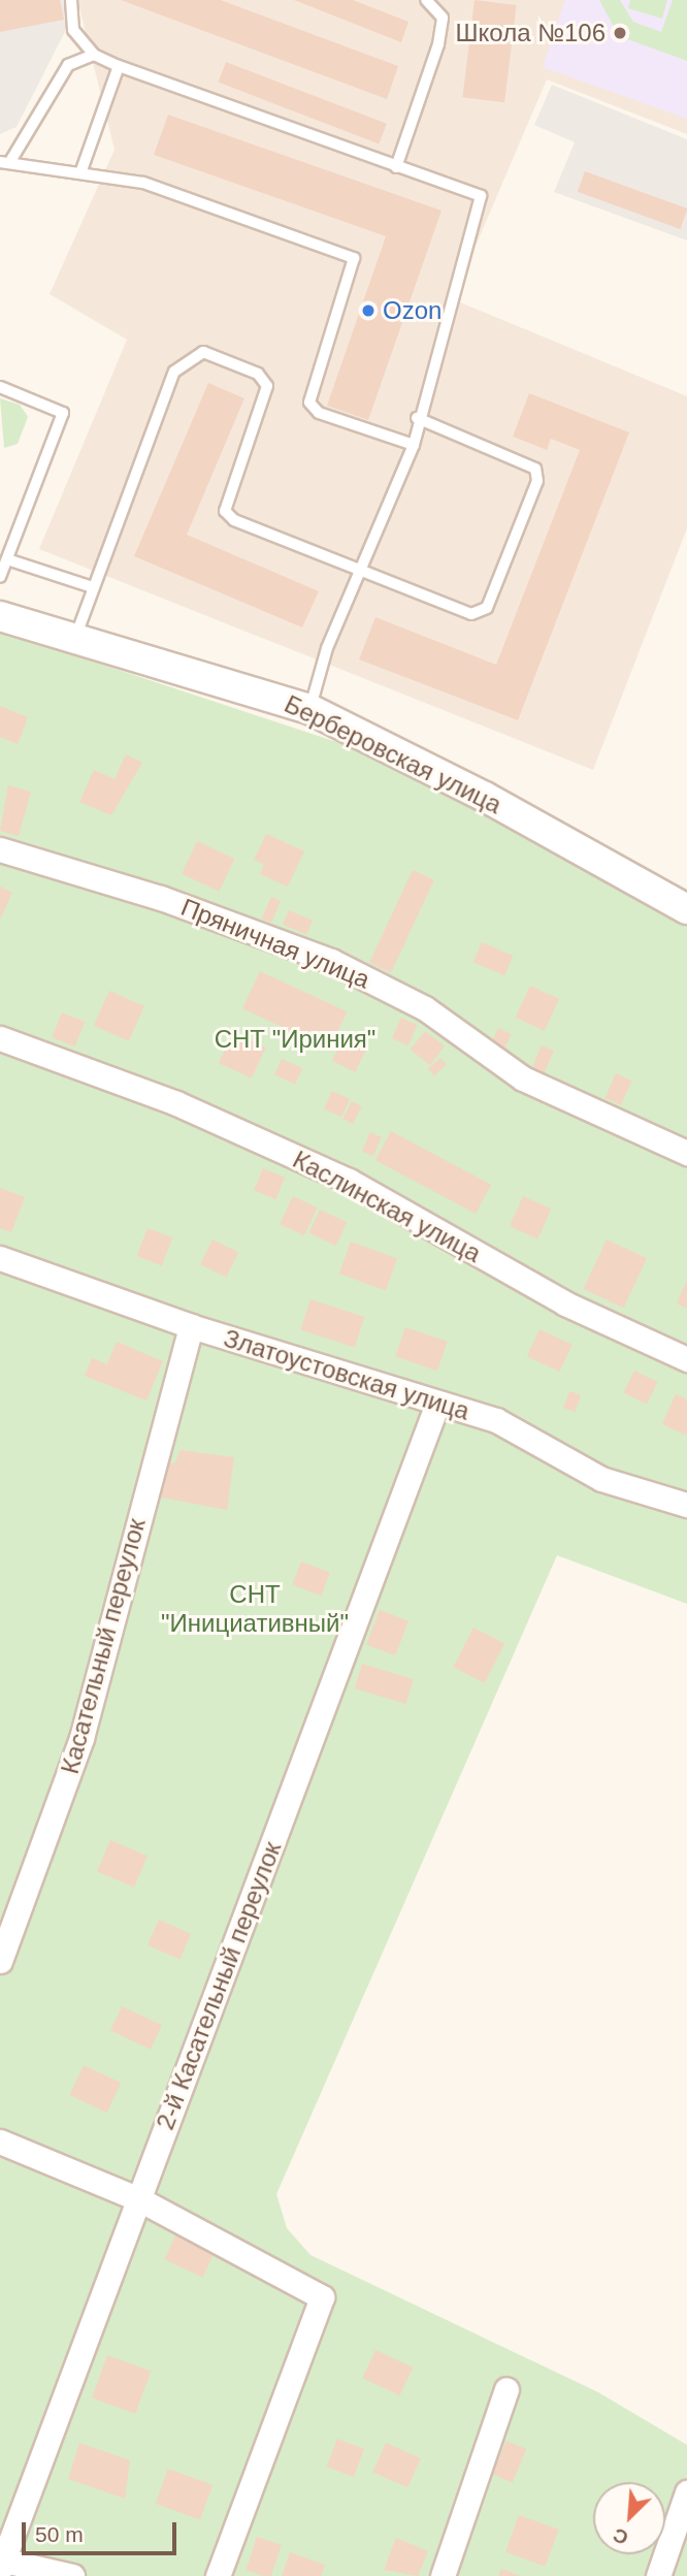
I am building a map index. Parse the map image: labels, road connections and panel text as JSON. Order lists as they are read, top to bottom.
{
  "streets": {
    "street": [
      "Берберовская улица",
      "Пряничная улица",
      "Каслинская улица",
      "Златоустовская улица",
      "Касательный переулок",
      "2-й Касательный переулок"
    ]
  },
  "crossings": [
    ["Златоустовская улица", "Касательный переулок"],
    ["Златоустовская улица", "2-й Касательный переулок"]
  ],
  "parks": ["СНТ \"Ириния\"", "СНТ \"Инициативный\""],
  "places": ["Школа №106", "Ozon"],
  "scale_bar": "50 m",
  "north": "bottom left"
}
